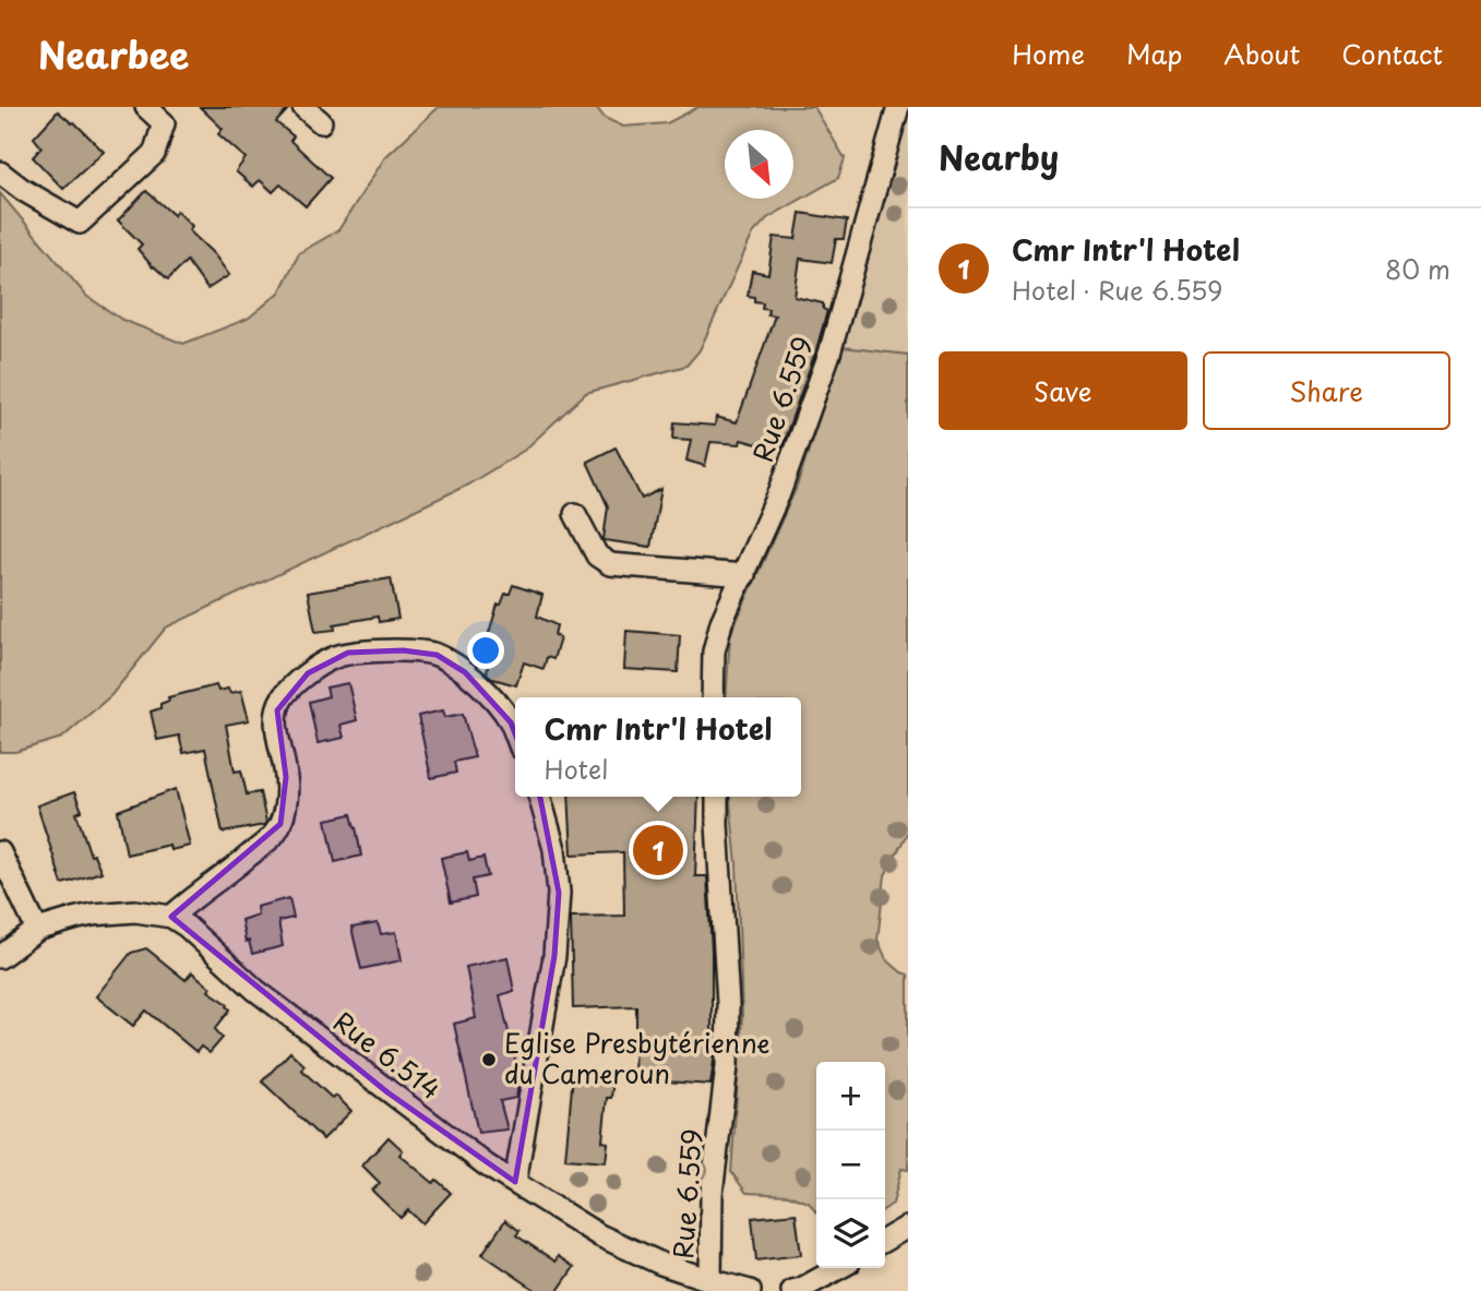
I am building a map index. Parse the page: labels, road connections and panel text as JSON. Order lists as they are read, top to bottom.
{
  "streets": {
    "street": ["Rue 6.559", "Rue 6.514"]
  },
  "crossings": [
    ["Rue 6.559", "Rue 6.514"]
  ],
  "places": ["Eglise Presbytérienne du Cameroun"],
  "north": "bottom right",
  "page": {
    "header": "Nearbee",
    "nav": [
      "Home",
      "Map",
      "About",
      "Contact"
    ],
    "heading": "Nearby",
    "list": [
      {
        "mark": "1",
        "name": "Cmr Intr'l Hotel",
        "note": "Hotel · Rue 6.559",
        "value": "80 m"
      }
    ],
    "buttons": ["Save", "Share"],
    "popup": ["Cmr Intr'l Hotel", "Hotel"],
    "pins": "1",
    "map_buttons": ["+", "−"]
  }
}
